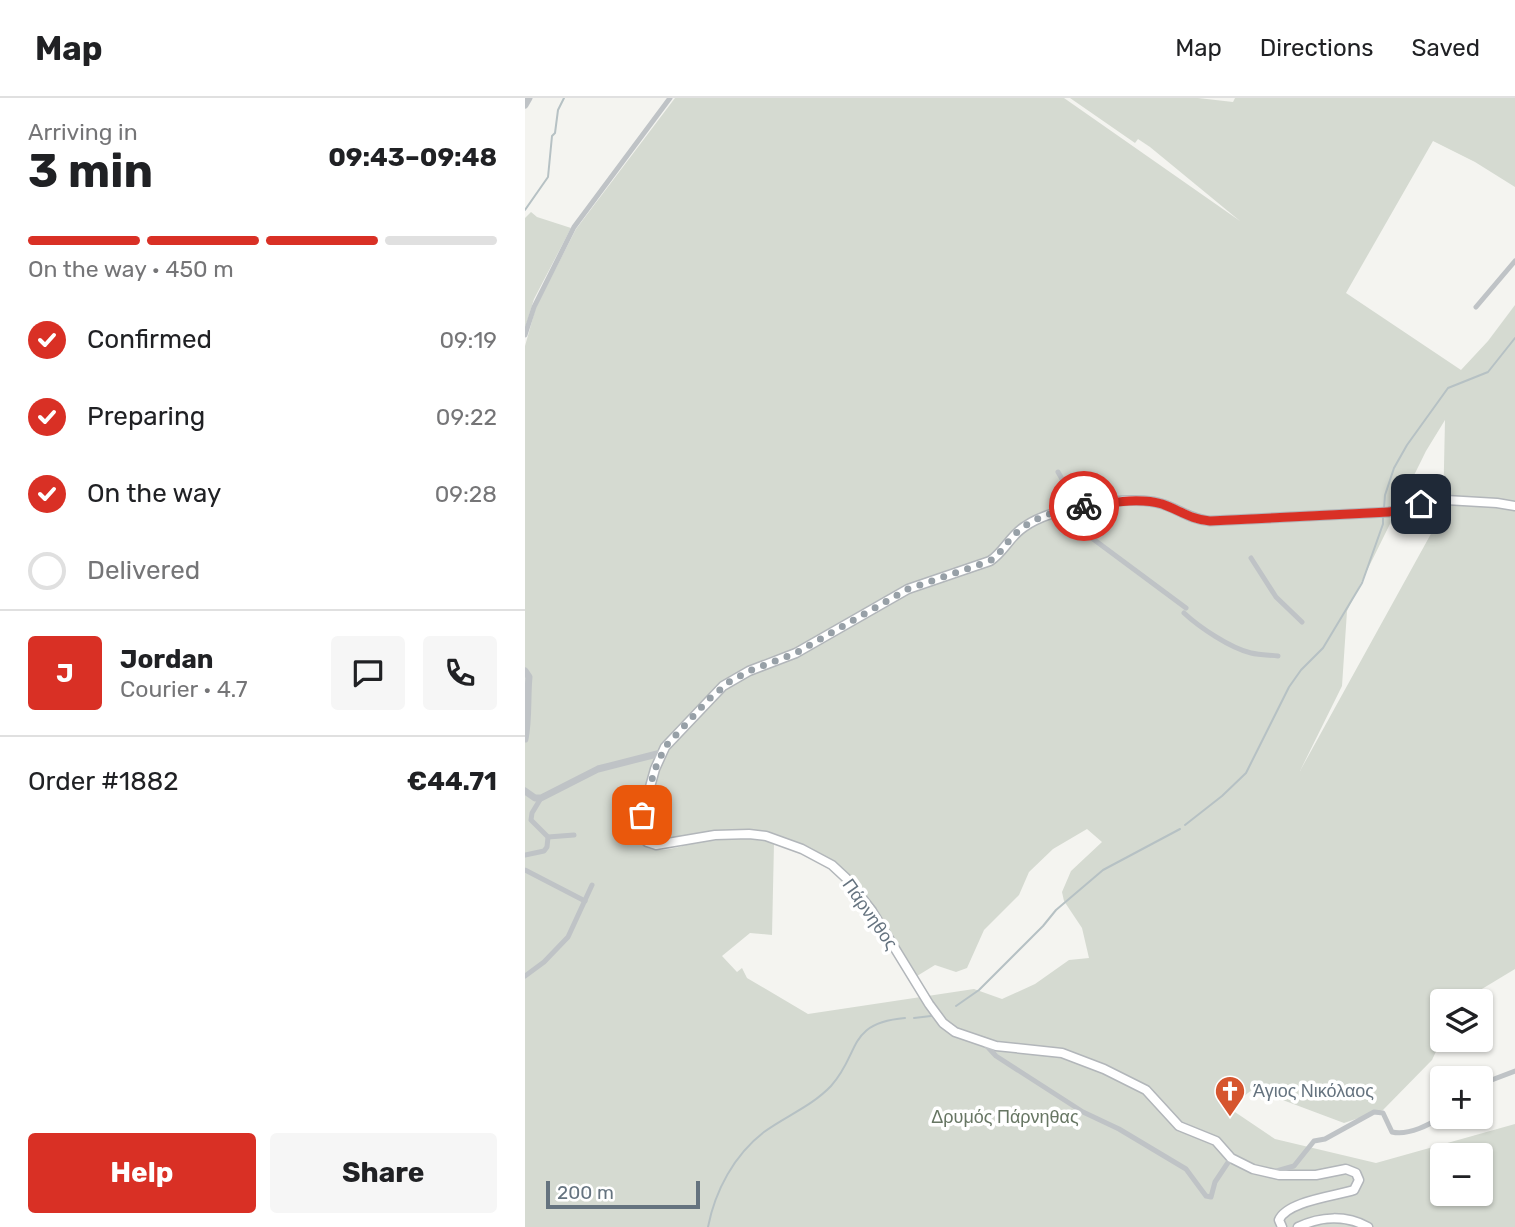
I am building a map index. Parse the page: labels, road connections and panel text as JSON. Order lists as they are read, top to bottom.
{
  "streets": {
    "main road": ["Πάρνηθος"]
  },
  "parks": ["Δρυμός Πάρνηθας"],
  "places": {
    "church": ["Άγιος Νικόλαος"]
  },
  "scale_bar": "200 m",
  "page": {
    "header": "Map",
    "nav": ["Map", "Directions", "Saved"],
    "heading": ["3 min", "Arriving in", "09:43–09:48"],
    "panel": [
      "Jordan",
      "Courier · 4.7",
      "Order #1882",
      "€44.71"
    ],
    "bar": "On the way · 450 m",
    "list": [
      ["Confirmed", "09:19"],
      ["Preparing", "09:22"],
      ["On the way", "09:28"],
      "Delivered"
    ],
    "round": "J",
    "map_buttons": ["+", "−"],
    "buttons": ["Help", "Share"],
    "scale": "200 m"
  }
}
